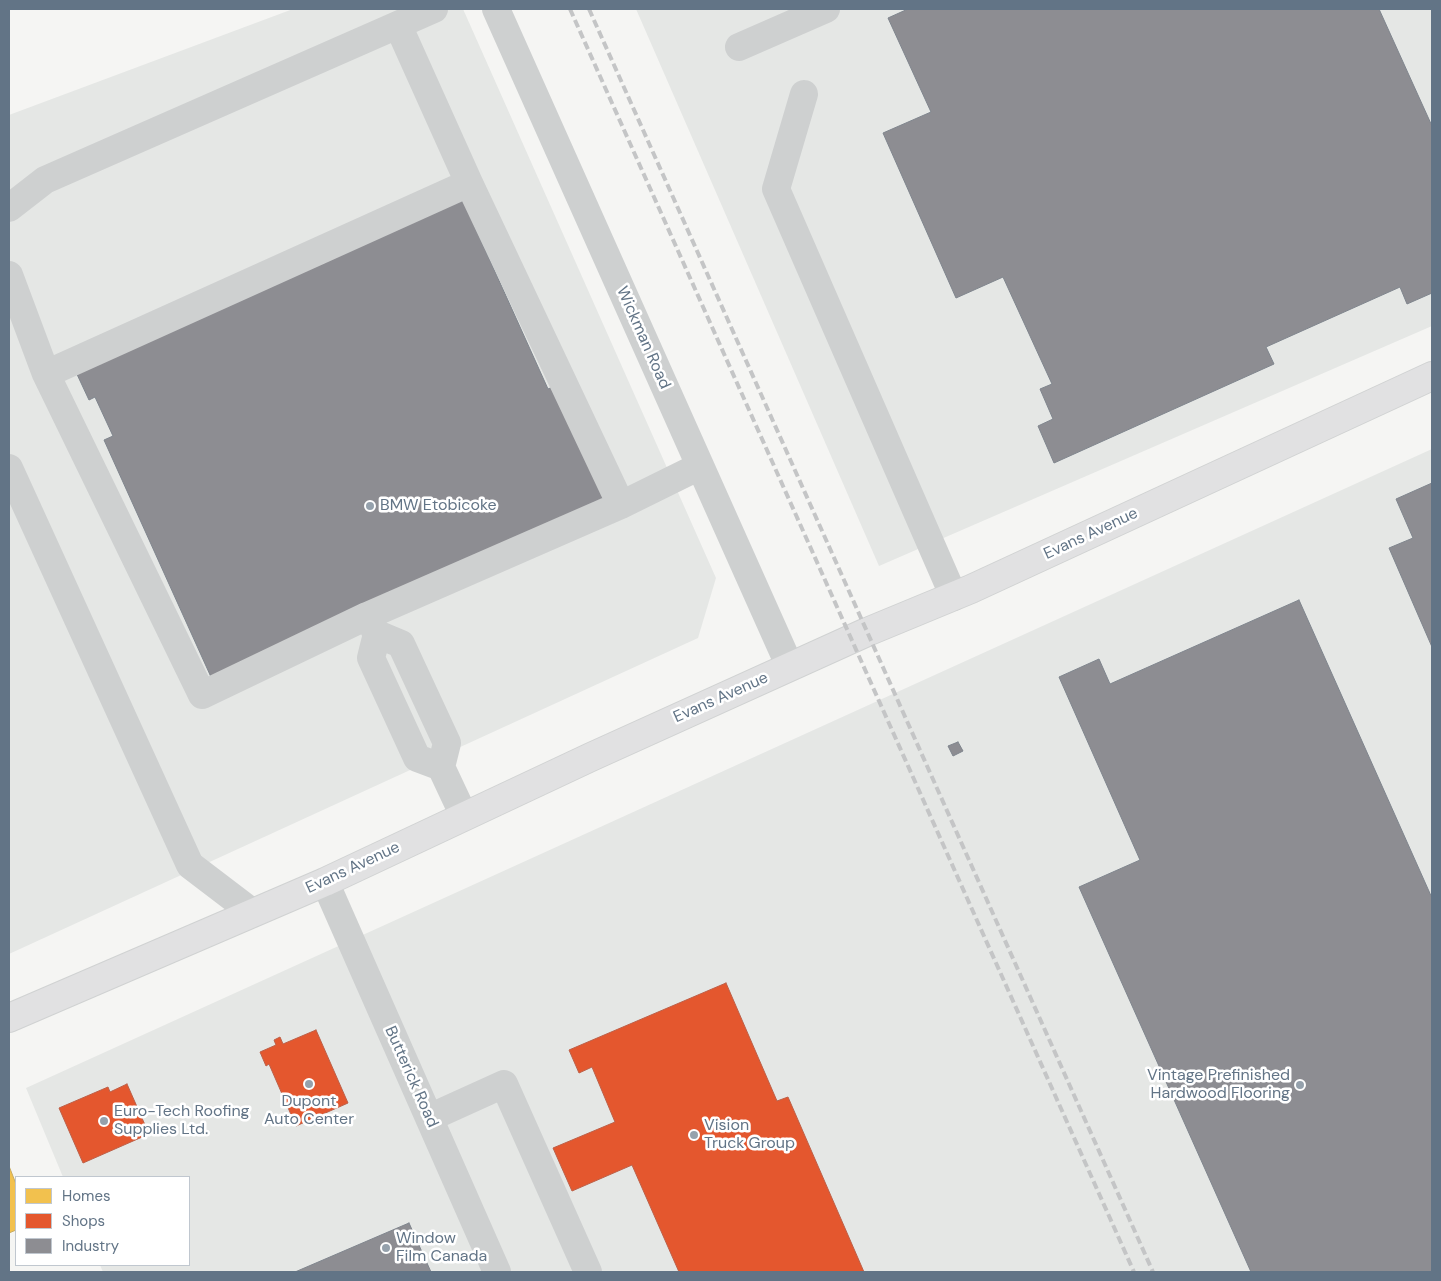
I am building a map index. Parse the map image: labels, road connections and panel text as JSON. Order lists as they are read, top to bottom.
{
  "streets": {
    "main road": ["Evans Avenue"],
    "street": ["Wickman Road", "Butterick Road"]
  },
  "crossings": [
    ["Wickman Road", "Evans Avenue"],
    ["Evans Avenue", "Butterick Road"]
  ],
  "places": [
    "BMW Etobicoke",
    "Dupont Auto Center",
    "Vintage Prefinished Hardwood Flooring",
    "Euro-Tech Roofing Supplies Ltd.",
    "Vision Truck Group",
    "Window Film Canada"
  ],
  "legend": ["Homes", "Shops", "Industry"]
}
